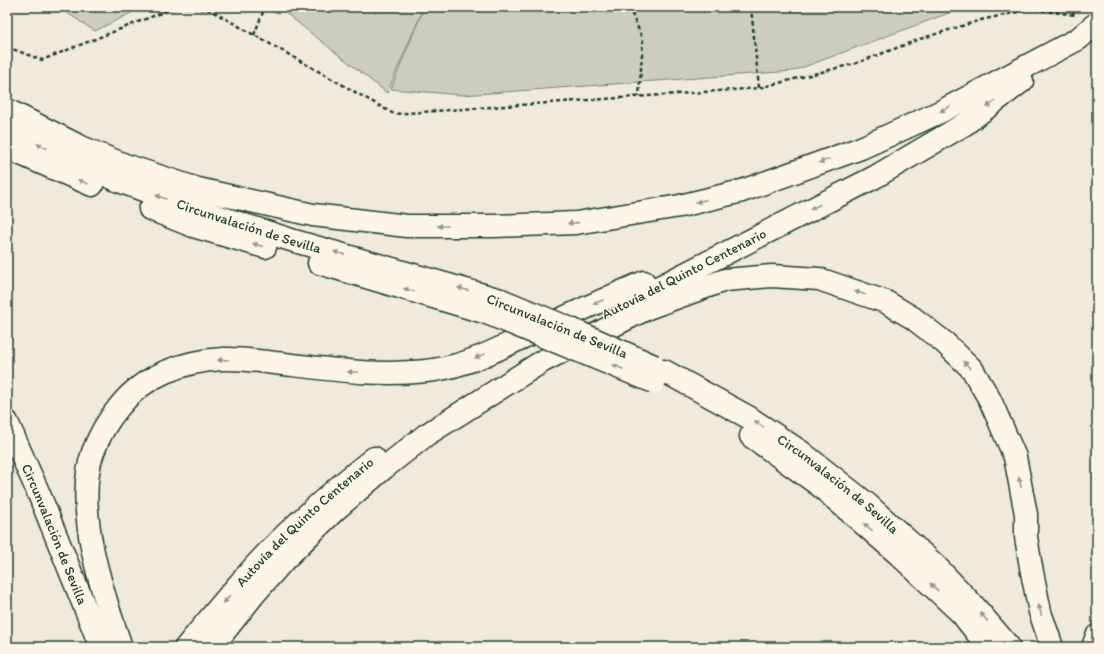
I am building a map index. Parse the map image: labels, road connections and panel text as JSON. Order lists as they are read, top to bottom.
{
  "streets": {
    "highway": ["Circunvalación de Sevilla", "Autovía del Quinto Centenario"]
  },
  "one_way": ["Autovía del Quinto Centenario"]
}
